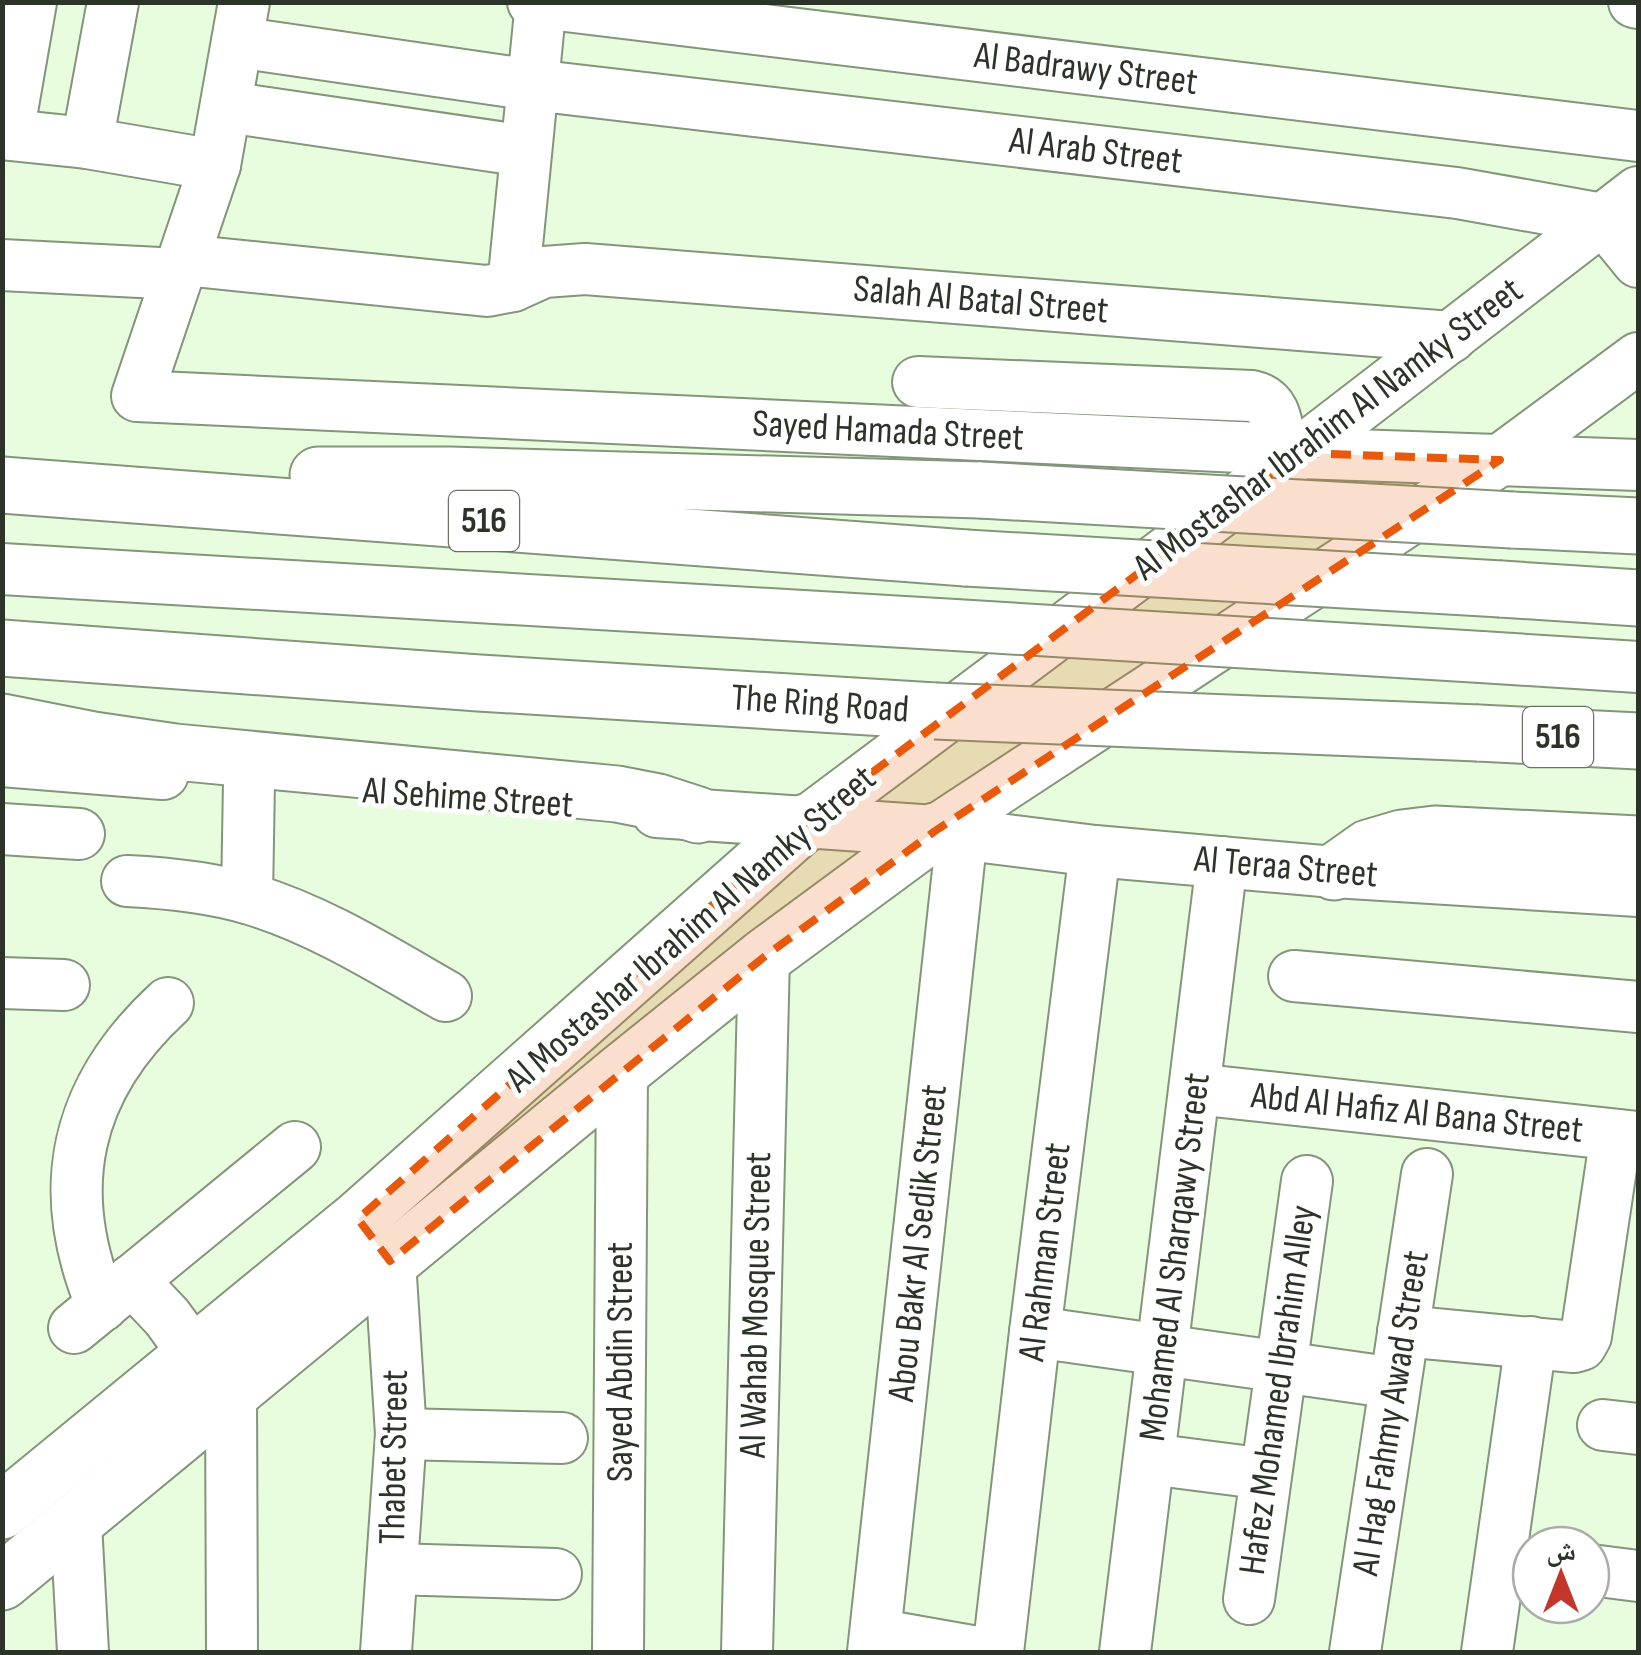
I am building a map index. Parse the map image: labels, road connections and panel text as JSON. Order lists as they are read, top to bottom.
{
  "streets": {
    "main road": ["Al Mostashar Ibrahim Al Namky Street", "516", "The Ring Road"],
    "street": [
      "Al Badrawy Street",
      "Al Arab Street",
      "Salah Al Batal Street",
      "Sayed Hamada Street",
      "Al Sehime Street",
      "Al Teraa Street",
      "Abd Al Hafiz Al Bana Street",
      "Abou Bakr Al Sedik Street",
      "Al Rahman Street",
      "Mohamed Al Sharqawy Street",
      "Al Wahab Mosque Street",
      "Sayed Abdin Street",
      "Hafez Mohamed Ibrahim Alley",
      "Al Hag Fahmy Awad Street",
      "Thabet Street"
    ]
  },
  "crossings": [
    ["Al Arab Street", "Al Mostashar Ibrahim Al Namky Street"],
    ["Salah Al Batal Street", "Al Mostashar Ibrahim Al Namky Street"],
    ["Salah Al Batal Street", "Sayed Hamada Street"],
    ["Al Mostashar Ibrahim Al Namky Street", "Sayed Hamada Street"],
    ["Al Mostashar Ibrahim Al Namky Street", "Al Sehime Street"],
    ["Al Mostashar Ibrahim Al Namky Street", "Al Teraa Street"],
    ["Al Mostashar Ibrahim Al Namky Street", "Abou Bakr Al Sedik Street"],
    ["Al Mostashar Ibrahim Al Namky Street", "Al Wahab Mosque Street"],
    ["Al Mostashar Ibrahim Al Namky Street", "Sayed Abdin Street"],
    ["Al Mostashar Ibrahim Al Namky Street", "Thabet Street"],
    ["Al Sehime Street", "Al Teraa Street"],
    ["Al Sehime Street", "Abou Bakr Al Sedik Street"],
    ["Al Teraa Street", "Abou Bakr Al Sedik Street"],
    ["Al Teraa Street", "Al Rahman Street"],
    ["Al Teraa Street", "Mohamed Al Sharqawy Street"],
    ["Abd Al Hafiz Al Bana Street", "Mohamed Al Sharqawy Street"]
  ],
  "north": "top"
}
